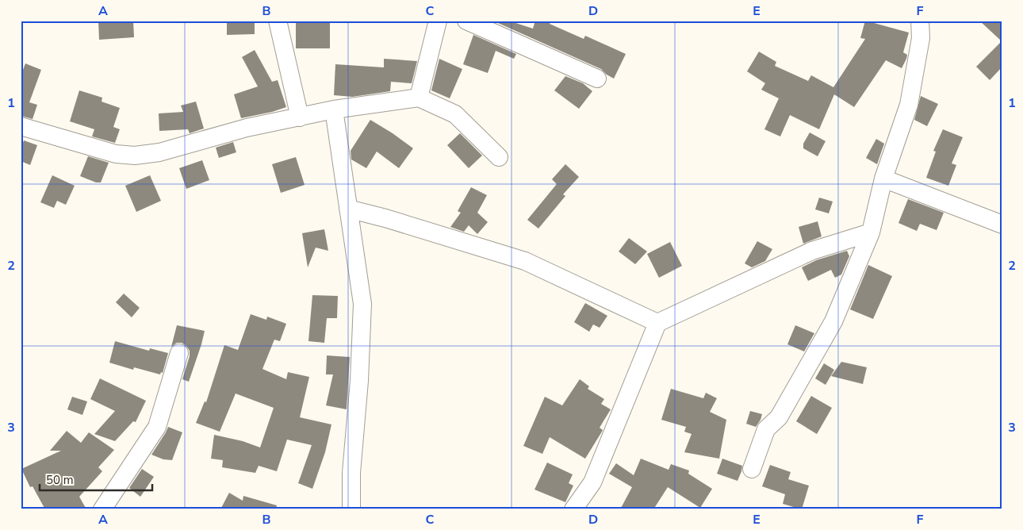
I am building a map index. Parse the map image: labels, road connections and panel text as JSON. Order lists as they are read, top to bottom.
{
  "scale_bar": "50 m",
  "grid": {
    "columns": [
      "A",
      "B",
      "C",
      "D",
      "E",
      "F"
    ],
    "rows": ["1", "2", "3"]
  }
}
